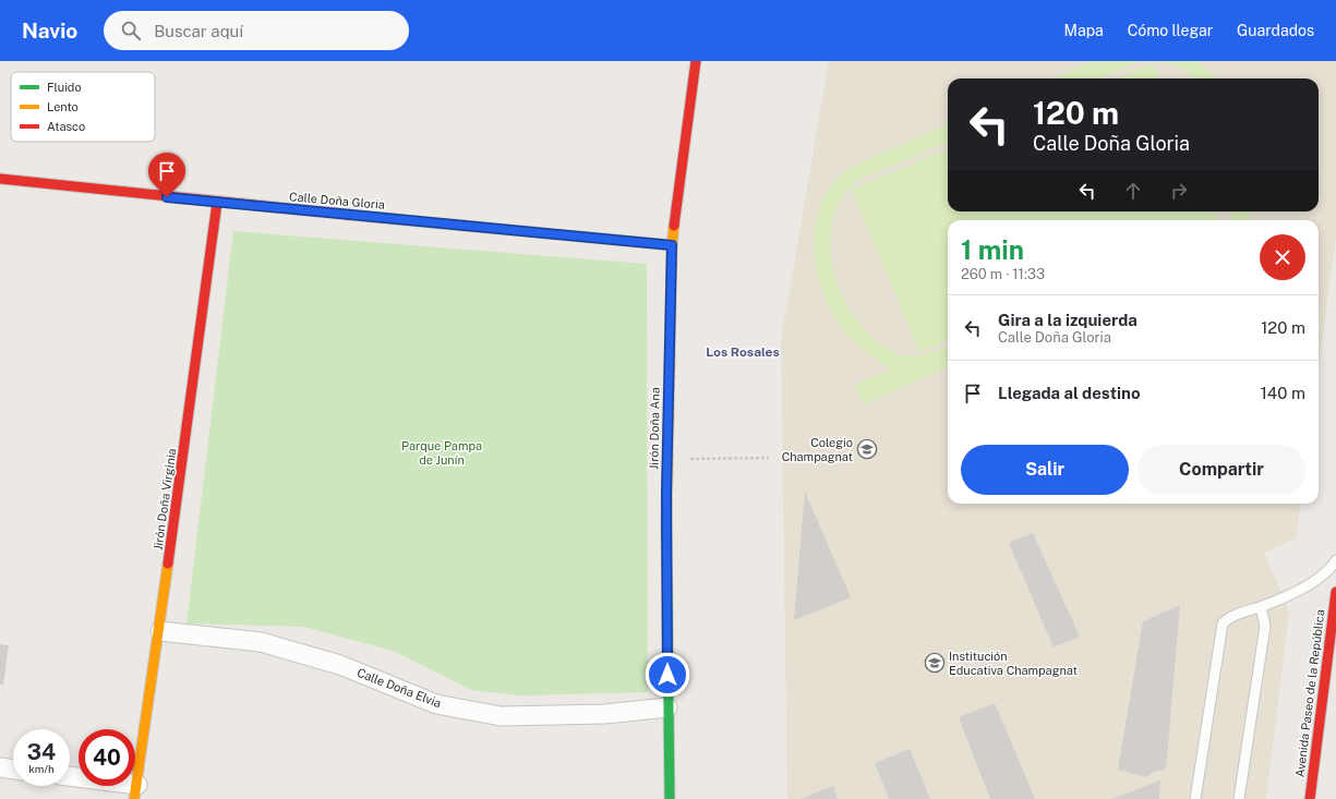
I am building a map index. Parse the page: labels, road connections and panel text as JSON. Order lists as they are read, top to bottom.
{
  "streets": {
    "street": [
      "Calle Doña Gloria",
      "Jirón Doña Ana",
      "Jirón Doña Virginia",
      "Calle Doña Elvia",
      "Avenida Paseo de la República"
    ]
  },
  "crossings": [
    ["Calle Doña Gloria", "Jirón Doña Ana"],
    ["Calle Doña Gloria", "Jirón Doña Virginia"],
    ["Jirón Doña Ana", "Calle Doña Elvia"],
    ["Jirón Doña Virginia", "Calle Doña Elvia"]
  ],
  "districts": ["Los Rosales"],
  "parks": ["Parque Pampa de Junín"],
  "places": {
    "school or university": ["Colegio Champagnat", "Institución Educativa Champagnat"]
  },
  "legend": ["Fluido", "Lento", "Atasco"],
  "page": {
    "header": "Navio",
    "search": "Buscar aquí",
    "nav": ["Mapa", "Cómo llegar", "Guardados"],
    "turn": ["120 m", "Calle Doña Gloria"],
    "heading": ["1 min", "260 m · 11:33"],
    "list": [
      {
        "name": "Gira a la izquierda",
        "note": "Calle Doña Gloria",
        "value": "120 m"
      },
      {
        "name": "Llegada al destino",
        "value": "140 m"
      }
    ],
    "buttons": ["Salir", "Compartir"],
    "speed": "34 km/h",
    "limit": "40"
  }
}
